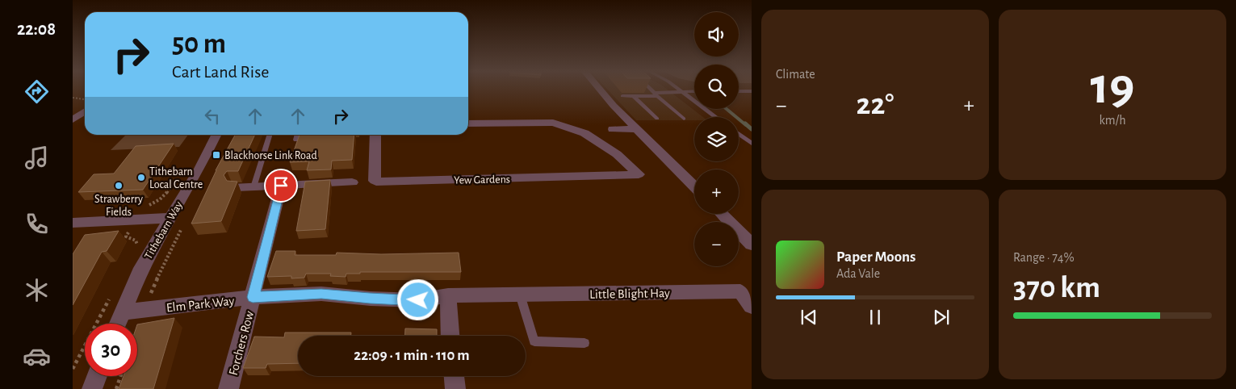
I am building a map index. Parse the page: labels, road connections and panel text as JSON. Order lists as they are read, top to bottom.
{
  "streets": {
    "street": [
      "Yew Gardens",
      "Tithebarn Way",
      "Little Blight Hay",
      "Elm Park Way",
      "Forchers Row"
    ]
  },
  "crossings": [
    ["Tithebarn Way", "Elm Park Way"],
    ["Little Blight Hay", "Elm Park Way"],
    ["Elm Park Way", "Forchers Row"]
  ],
  "places": {
    "transit": ["Blackhorse Link Road"],
    "other": ["Tithebarn Local Centre", "Strawberry Fields"]
  },
  "page": {
    "tabs": "22:08",
    "tile": [
      "Climate",
      ["19", "km/h"],
      ["Range · 74%", "370 km"]
    ],
    "map_buttons": ["+", "−"],
    "turn": ["50 m", "Cart Land Rise"],
    "heat": ["−", "22°", "+"],
    "song": ["Paper Moons", "Ada Vale"],
    "limit": "30",
    "trip": "22:09 · 1 min · 110 m"
  }
}
